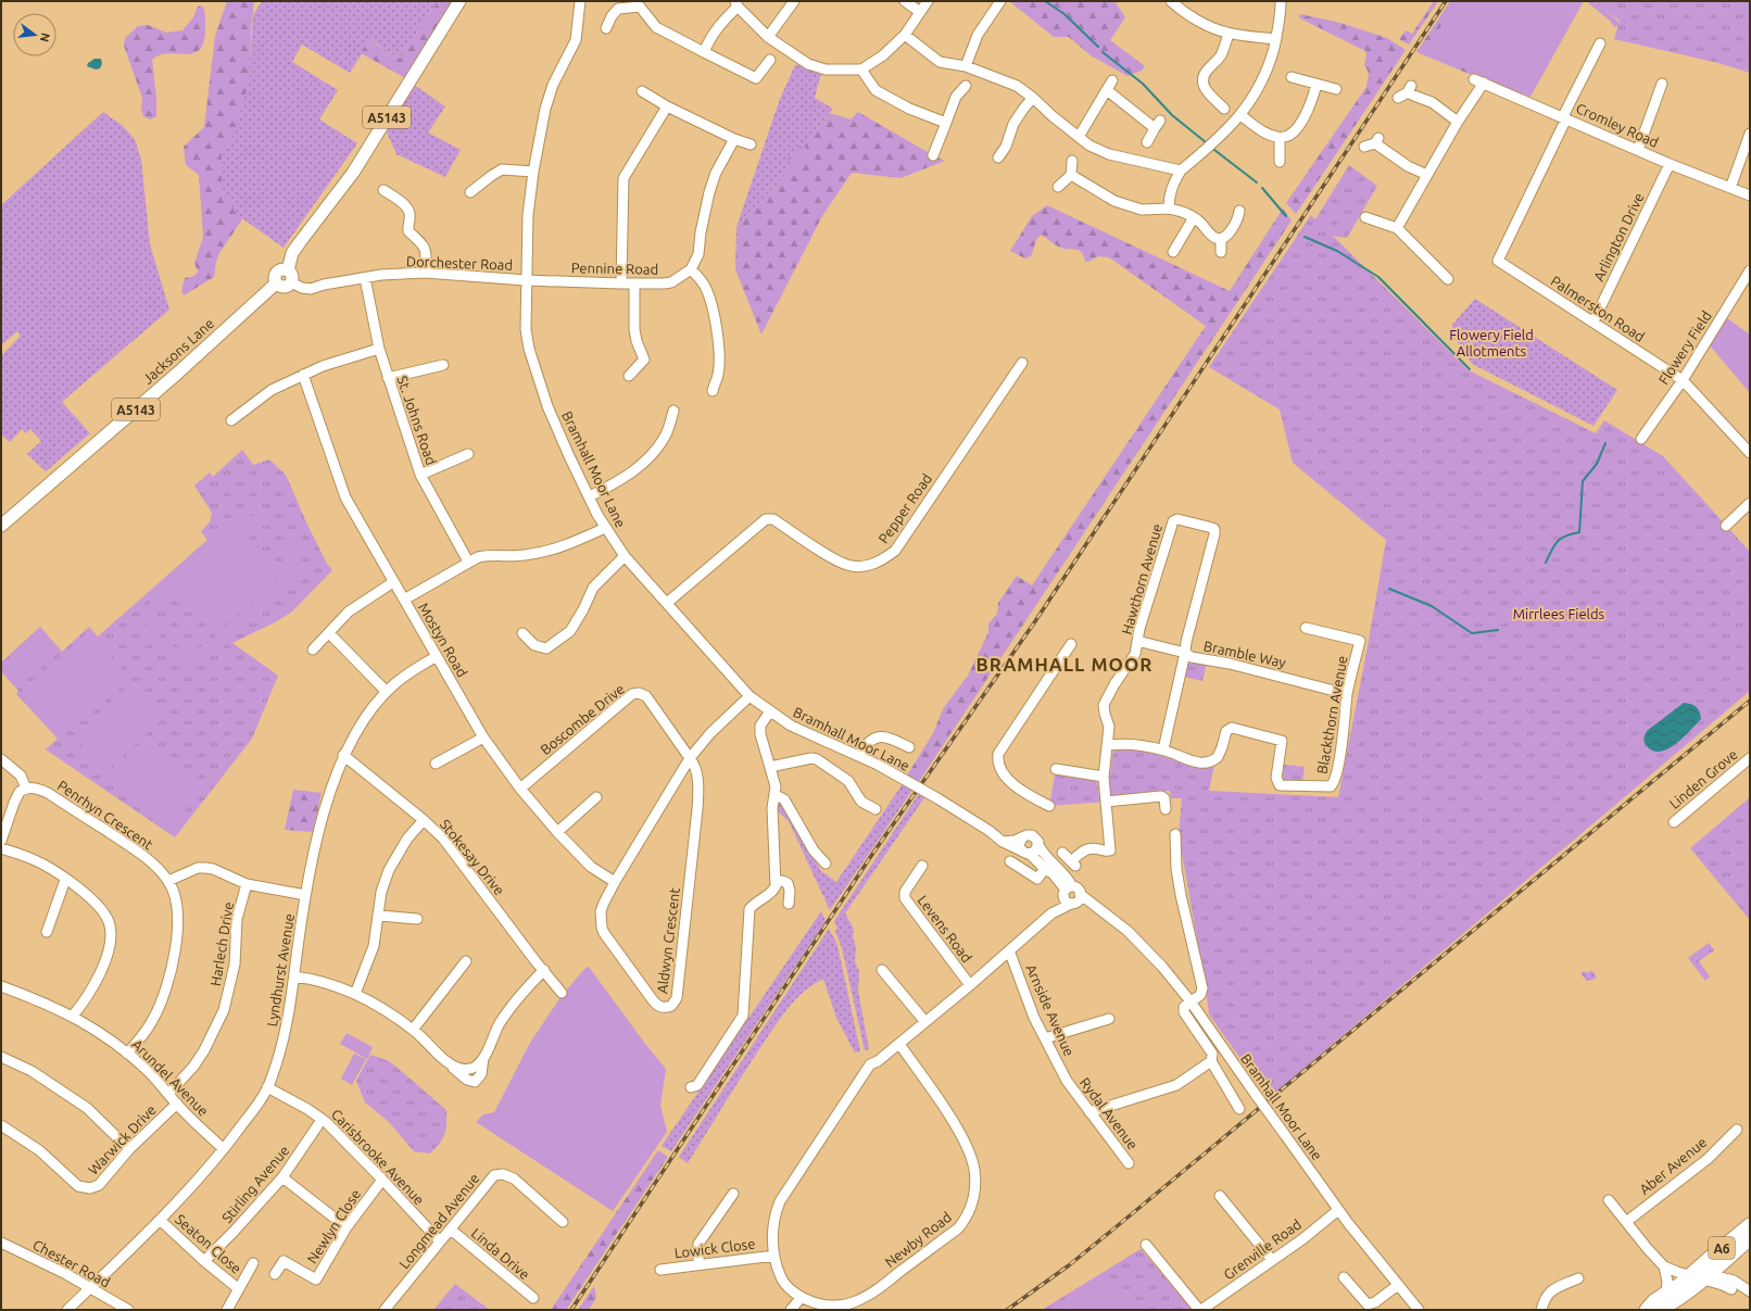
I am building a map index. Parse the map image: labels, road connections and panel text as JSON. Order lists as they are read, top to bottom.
{
  "streets": {
    "highway": ["A6"],
    "main road": ["A5143", "Jacksons Lane"],
    "street": [
      "Cromley Road",
      "Arlington Drive",
      "Dorchester Road",
      "Pennine Road",
      "Palmerston Road",
      "Flowery Field",
      "St. Johns Road",
      "Bramhall Moor Lane",
      "Pepper Road",
      "Hawthorn Avenue",
      "Mostyn Road",
      "Bramble Way",
      "Blackthorn Avenue",
      "Boscombe Drive",
      "Linden Grove",
      "Penrhyn Crescent",
      "Stokesay Drive",
      "Levens Road",
      "Aldwyn Crescent",
      "Harlech Drive",
      "Lyndhurst Avenue",
      "Arnside Avenue",
      "Arundel Avenue",
      "Rydal Avenue",
      "Warwick Drive",
      "Carisbrooke Avenue",
      "Aber Avenue",
      "Stirling Avenue",
      "Longmead Avenue",
      "Newlyn Close",
      "Newby Road",
      "Seaton Close",
      "Lowick Close",
      "Grenville Road",
      "Linda Drive",
      "Chester Road"
    ]
  },
  "crossings": [
    ["Cromley Road", "Arlington Drive"],
    ["Cromley Road", "Palmerston Road"],
    ["Arlington Drive", "Palmerston Road"],
    ["Dorchester Road", "Pennine Road"],
    ["Dorchester Road", "Jacksons Lane"],
    ["Dorchester Road", "St. Johns Road"],
    ["Dorchester Road", "Bramhall Moor Lane"],
    ["Pennine Road", "Bramhall Moor Lane"],
    ["Palmerston Road", "Flowery Field"],
    ["Bramhall Moor Lane", "Pepper Road"],
    ["Bramhall Moor Lane", "Aldwyn Crescent"],
    ["Bramhall Moor Lane", "Newby Road"],
    ["Bramhall Moor Lane", "Grenville Road"],
    ["Hawthorn Avenue", "Bramble Way"],
    ["Hawthorn Avenue", "Blackthorn Avenue"],
    ["Mostyn Road", "Boscombe Drive"],
    ["Mostyn Road", "Aldwyn Crescent"],
    ["Mostyn Road", "Lyndhurst Avenue"],
    ["Bramble Way", "Blackthorn Avenue"],
    ["Boscombe Drive", "Aldwyn Crescent"],
    ["Stokesay Drive", "Lyndhurst Avenue"],
    ["Levens Road", "Newby Road"],
    ["Harlech Drive", "Arundel Avenue"],
    ["Lyndhurst Avenue", "Arundel Avenue"],
    ["Lyndhurst Avenue", "Carisbrooke Avenue"],
    ["Lyndhurst Avenue", "Seaton Close"],
    ["Lyndhurst Avenue", "Chester Road"],
    ["Arnside Avenue", "Rydal Avenue"],
    ["Arnside Avenue", "Newby Road"],
    ["Arundel Avenue", "Warwick Drive"],
    ["Carisbrooke Avenue", "Stirling Avenue"],
    ["Carisbrooke Avenue", "Longmead Avenue"],
    ["Carisbrooke Avenue", "Newlyn Close"],
    ["Stirling Avenue", "Seaton Close"],
    ["Longmead Avenue", "Linda Drive"],
    ["Newby Road", "Lowick Close"]
  ],
  "districts": ["BRAMHALL MOOR"],
  "parks": ["Flowery Field Allotments", "Mirrlees Fields"],
  "north": "right"
}
